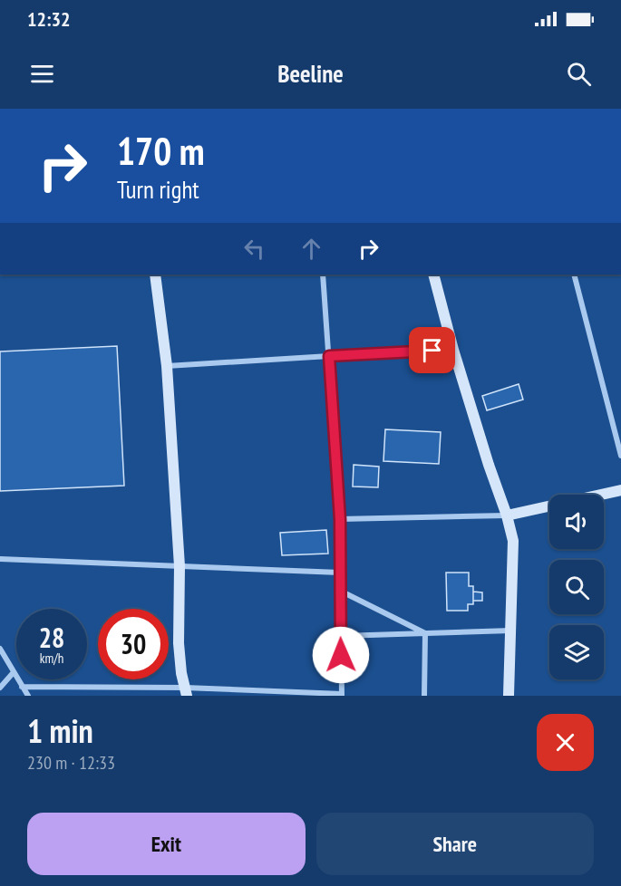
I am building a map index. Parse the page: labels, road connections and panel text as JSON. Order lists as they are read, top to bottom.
{
  "page": {
    "status": "12:32",
    "header": "Beeline",
    "turn": ["170 m", "Turn right"],
    "speed": "28 km/h",
    "limit": "30",
    "heading": ["1 min", "230 m · 12:33"],
    "buttons": ["Exit", "Share"]
  }
}
